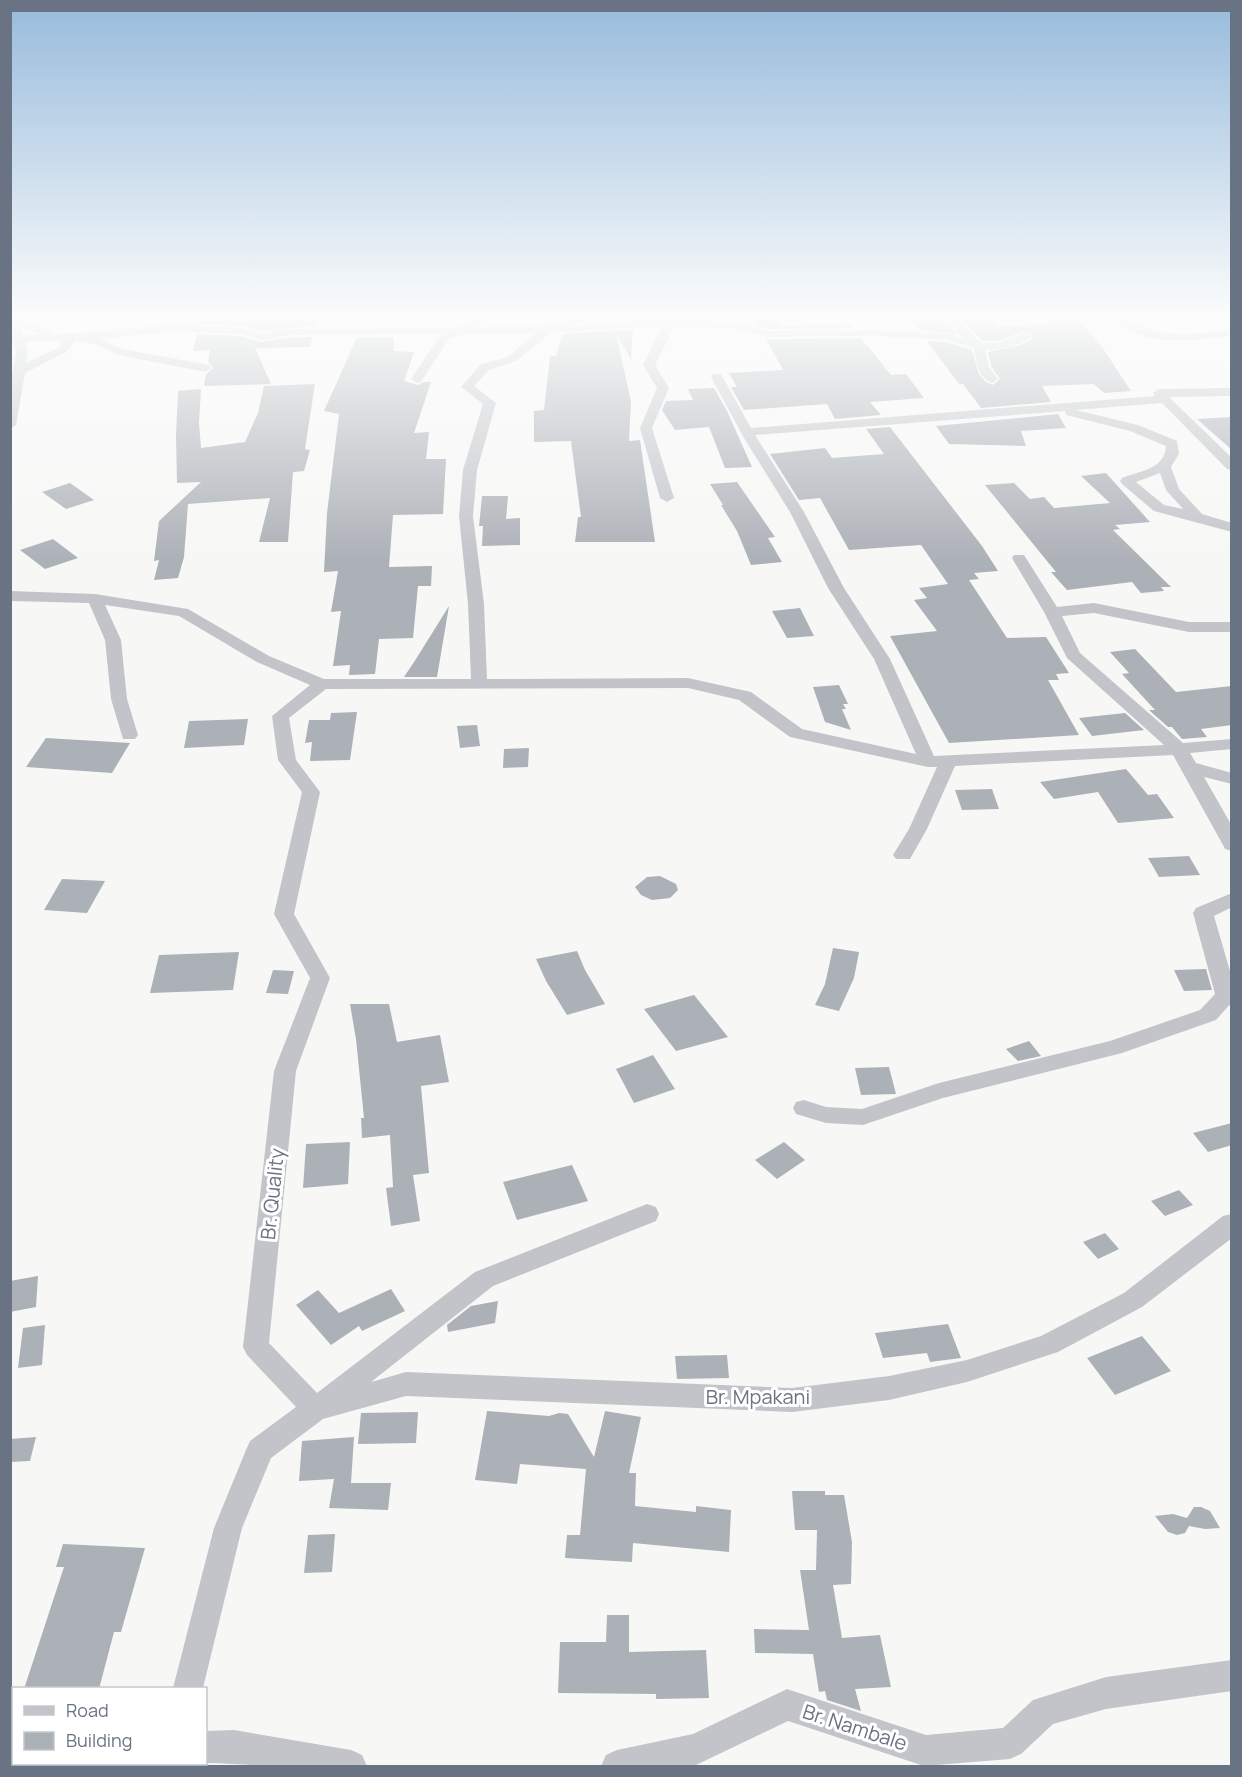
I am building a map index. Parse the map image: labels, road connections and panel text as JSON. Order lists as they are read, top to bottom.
{
  "streets": {
    "street": ["Br. Quality", "Br. Mpakani", "Br. Nambale"]
  },
  "crossings": [
    ["Br. Quality", "Br. Mpakani"]
  ],
  "legend": ["Road", "Building"]
}
